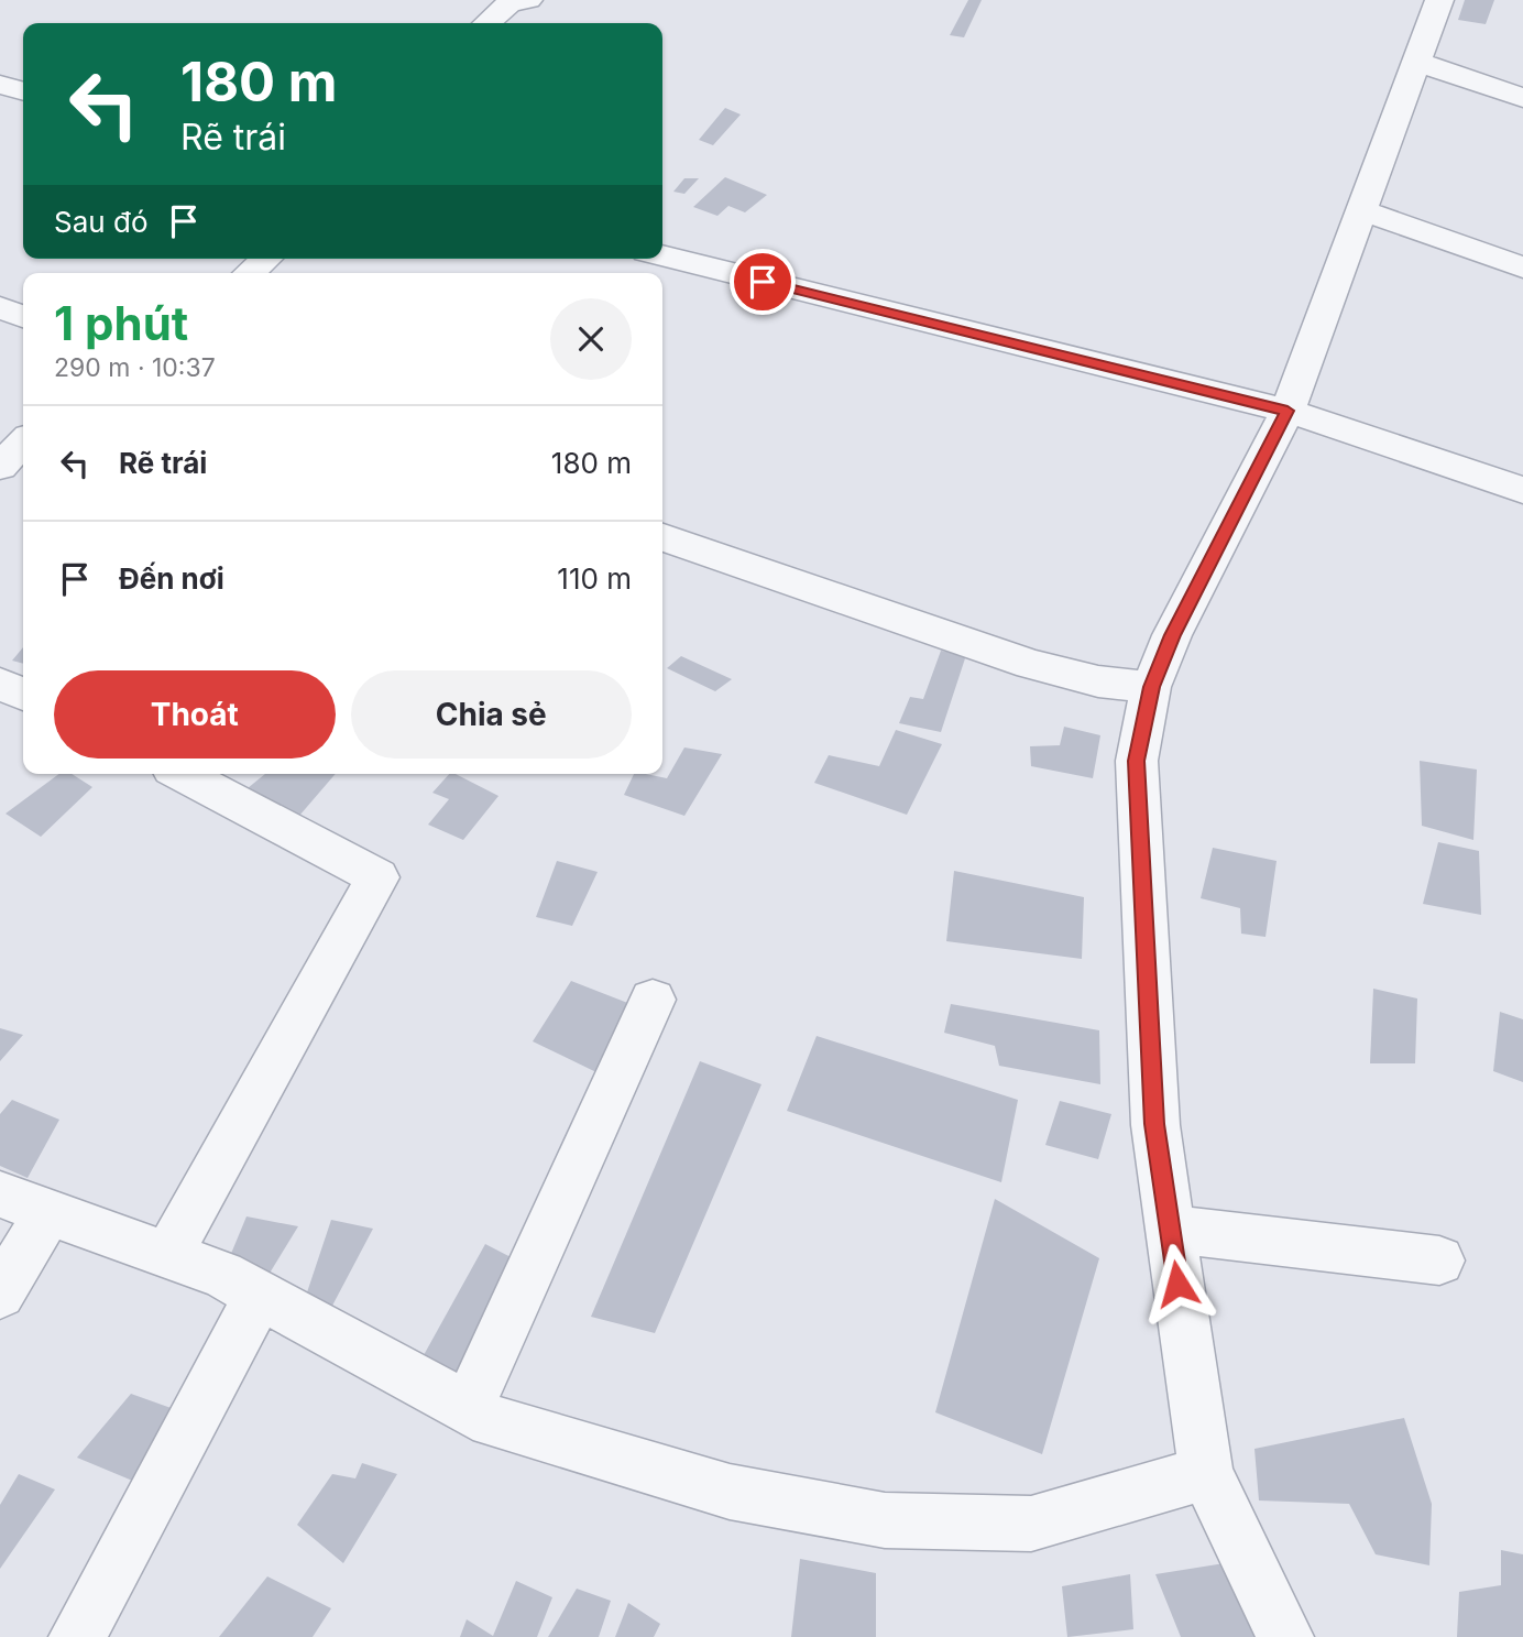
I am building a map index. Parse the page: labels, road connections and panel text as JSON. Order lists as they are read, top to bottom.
{
  "page": {
    "turn": ["180 m", "Rẽ trái"],
    "then": "Sau đó",
    "heading": ["1 phút", "290 m · 10:37"],
    "list": [
      {
        "name": "Rẽ trái",
        "value": "180 m"
      },
      {
        "name": "Đến nơi",
        "value": "110 m"
      }
    ],
    "buttons": ["Thoát", "Chia sẻ"]
  }
}
